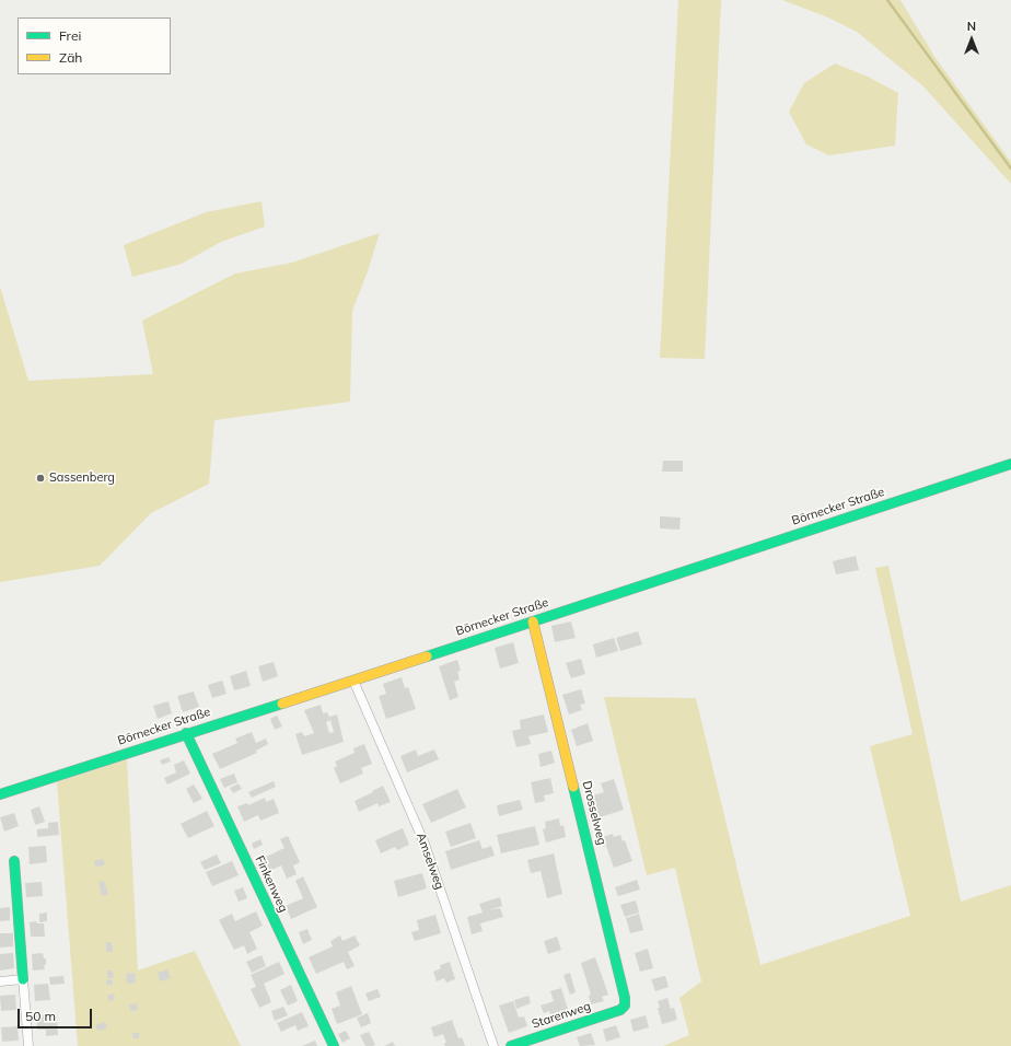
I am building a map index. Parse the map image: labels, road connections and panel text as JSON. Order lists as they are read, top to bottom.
{
  "streets": {
    "street": [
      "Börnecker Straße",
      "Drosselweg",
      "Amselweg",
      "Finkenweg",
      "Starenweg"
    ]
  },
  "crossings": [
    ["Börnecker Straße", "Drosselweg"],
    ["Börnecker Straße", "Amselweg"],
    ["Börnecker Straße", "Finkenweg"],
    ["Drosselweg", "Starenweg"]
  ],
  "places": ["Sassenberg"],
  "legend": ["Frei", "Zäh"],
  "scale_bar": "50 m",
  "north": "top"
}
